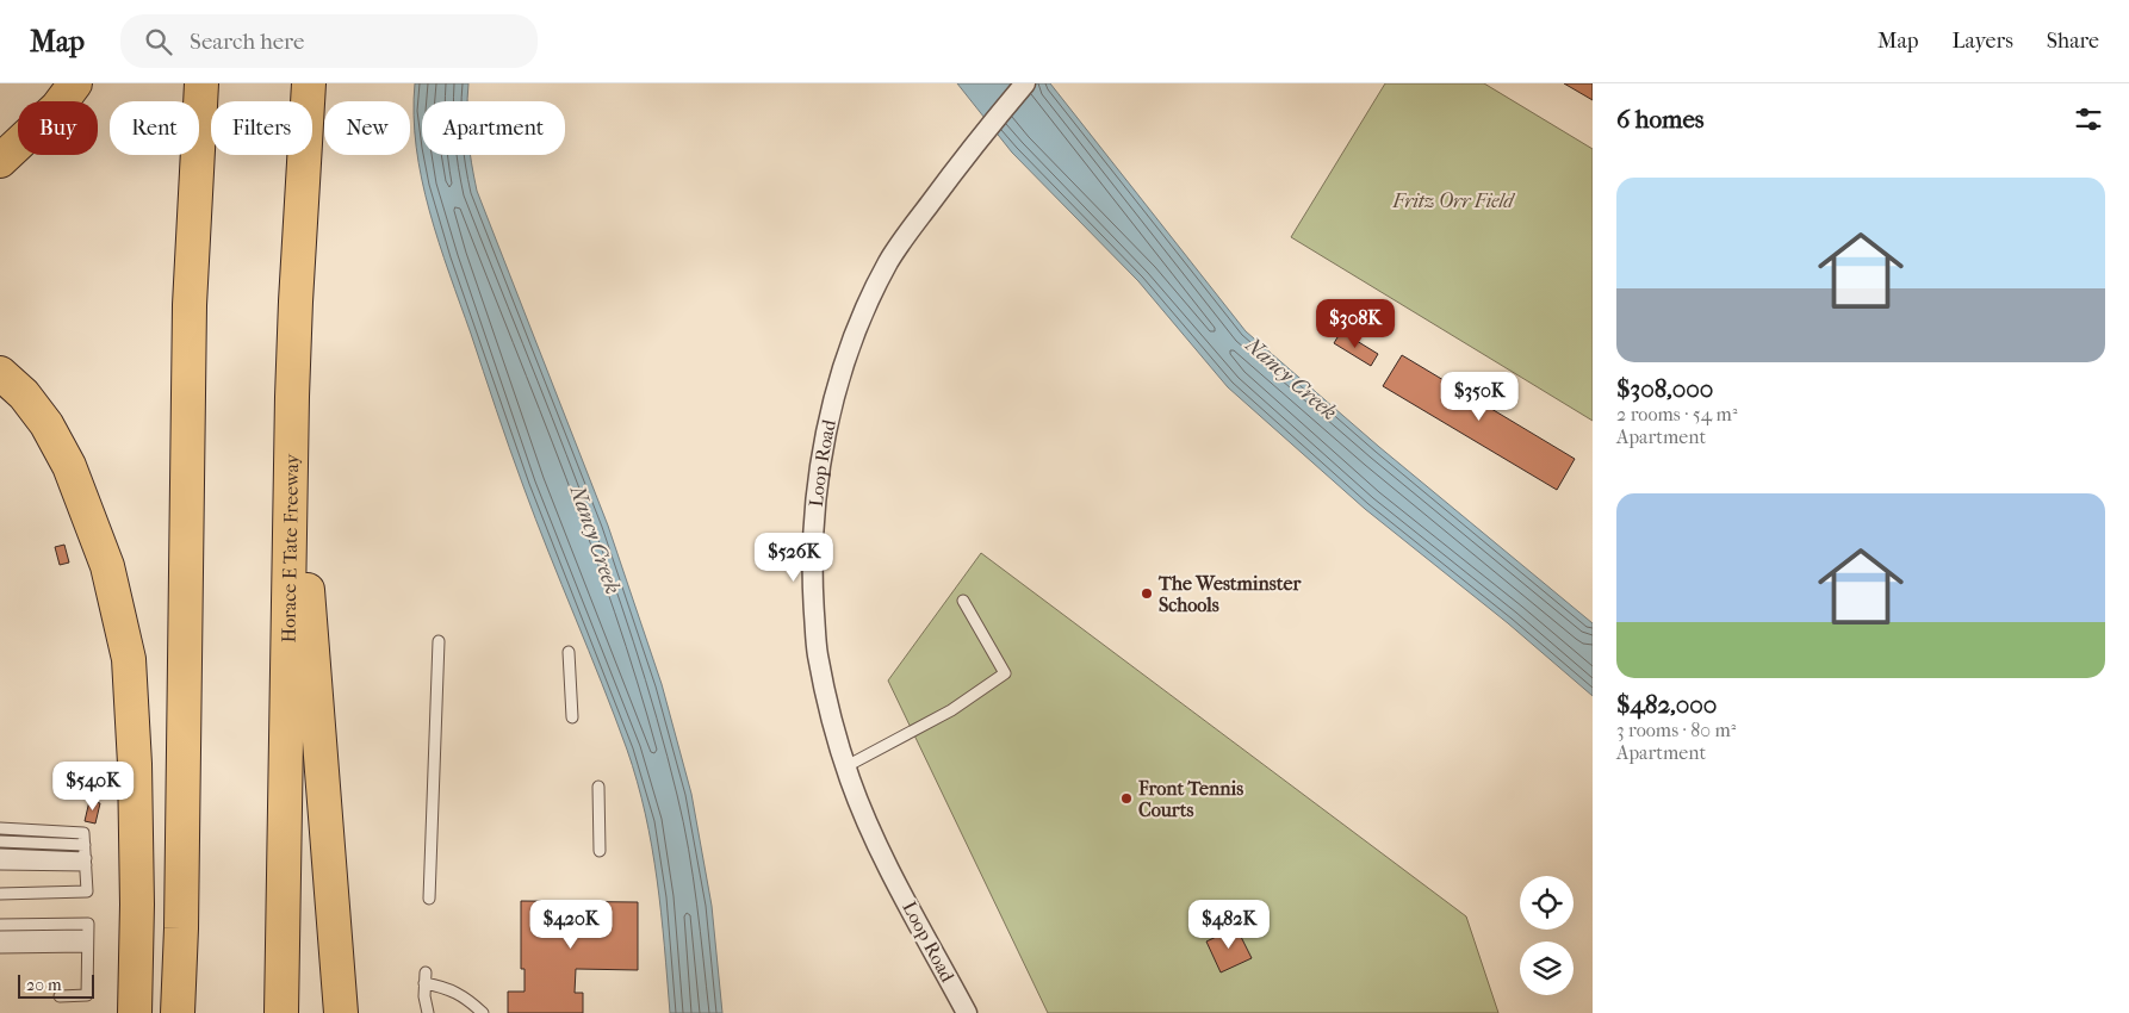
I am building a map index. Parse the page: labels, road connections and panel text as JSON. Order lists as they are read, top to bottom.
{
  "streets": {
    "highway": ["Horace E Tate Freeway"],
    "street": ["Loop Road"]
  },
  "water": ["Nancy Creek"],
  "parks": ["Fritz Orr Field"],
  "places": ["The Westminster Schools", "Front Tennis Courts"],
  "scale_bar": "20 m",
  "page": {
    "header": "Map",
    "search": "Search here",
    "nav": ["Map", "Layers", "Share"],
    "heading": "6 homes",
    "chip": [
      "Buy",
      "Rent",
      "Filters",
      "New",
      "Apartment"
    ],
    "list": [
      {
        "name": "$308,000",
        "note": "2 rooms · 54 m² · Apartment"
      },
      {
        "name": "$482,000",
        "note": "3 rooms · 80 m² · Apartment"
      }
    ],
    "price": [
      "$308K",
      "$350K",
      "$526K",
      "$540K",
      "$420K",
      "$482K"
    ],
    "scale": "20 m"
  }
}
